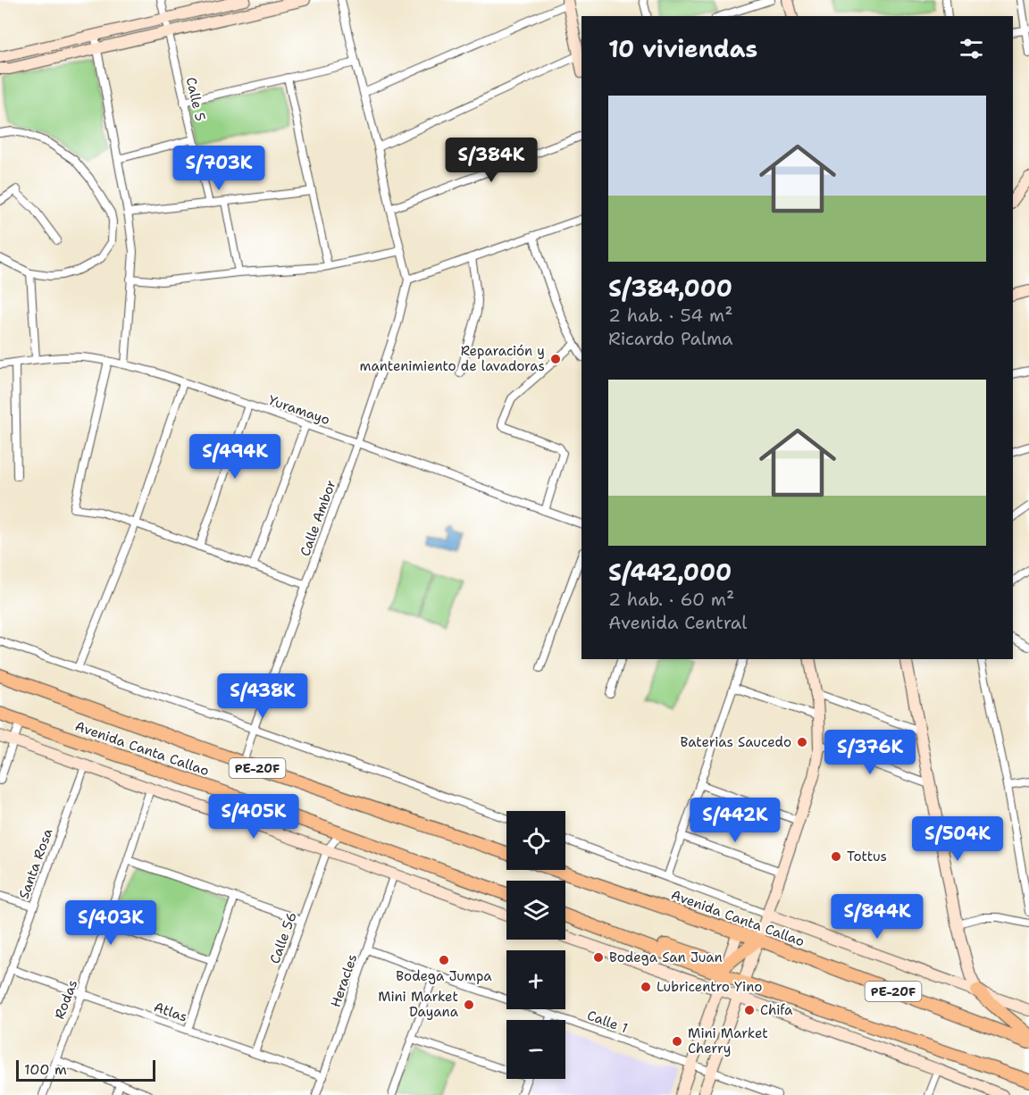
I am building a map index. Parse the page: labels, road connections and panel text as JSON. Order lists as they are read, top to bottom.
{
  "streets": {
    "main road": ["Avenida Canta Callao", "PE-20F"],
    "street": [
      "Calle 5",
      "Yuramayo",
      "Calle Ambor",
      "Santa Rosa",
      "Calle 56",
      "Heracles",
      "Rodas",
      "Atlas",
      "Calle 1"
    ]
  },
  "crossings": [
    ["Yuramayo", "Calle Ambor"],
    ["Calle Ambor", "Avenida Canta Callao"],
    ["Avenida Canta Callao", "Calle 56"],
    ["Santa Rosa", "Atlas"],
    ["Calle 56", "Atlas"],
    ["Heracles", "Atlas"],
    ["Heracles", "Calle 1"],
    ["Rodas", "Atlas"]
  ],
  "places": [
    "Reparación y mantenimiento de lavadoras",
    "Baterias Saucedo",
    "Tottus",
    "Bodega San Juan",
    "Bodega Jumpa",
    "Lubricentro Yino",
    "Mini Market Dayana",
    "Chifa",
    "Mini Market Cherry"
  ],
  "scale_bar": "100 m",
  "page": {
    "heading": "10 viviendas",
    "list": [
      {
        "name": "S/384,000",
        "note": "2 hab. · 54 m² · Ricardo Palma"
      },
      {
        "name": "S/442,000",
        "note": "2 hab. · 60 m² · Avenida Central"
      }
    ],
    "price": [
      "S/384K",
      "S/703K",
      "S/494K",
      "S/438K",
      "S/376K",
      "S/405K",
      "S/442K",
      "S/504K",
      "S/844K",
      "S/403K"
    ],
    "map_buttons": ["+", "−"],
    "scale": "100 m"
  }
}
